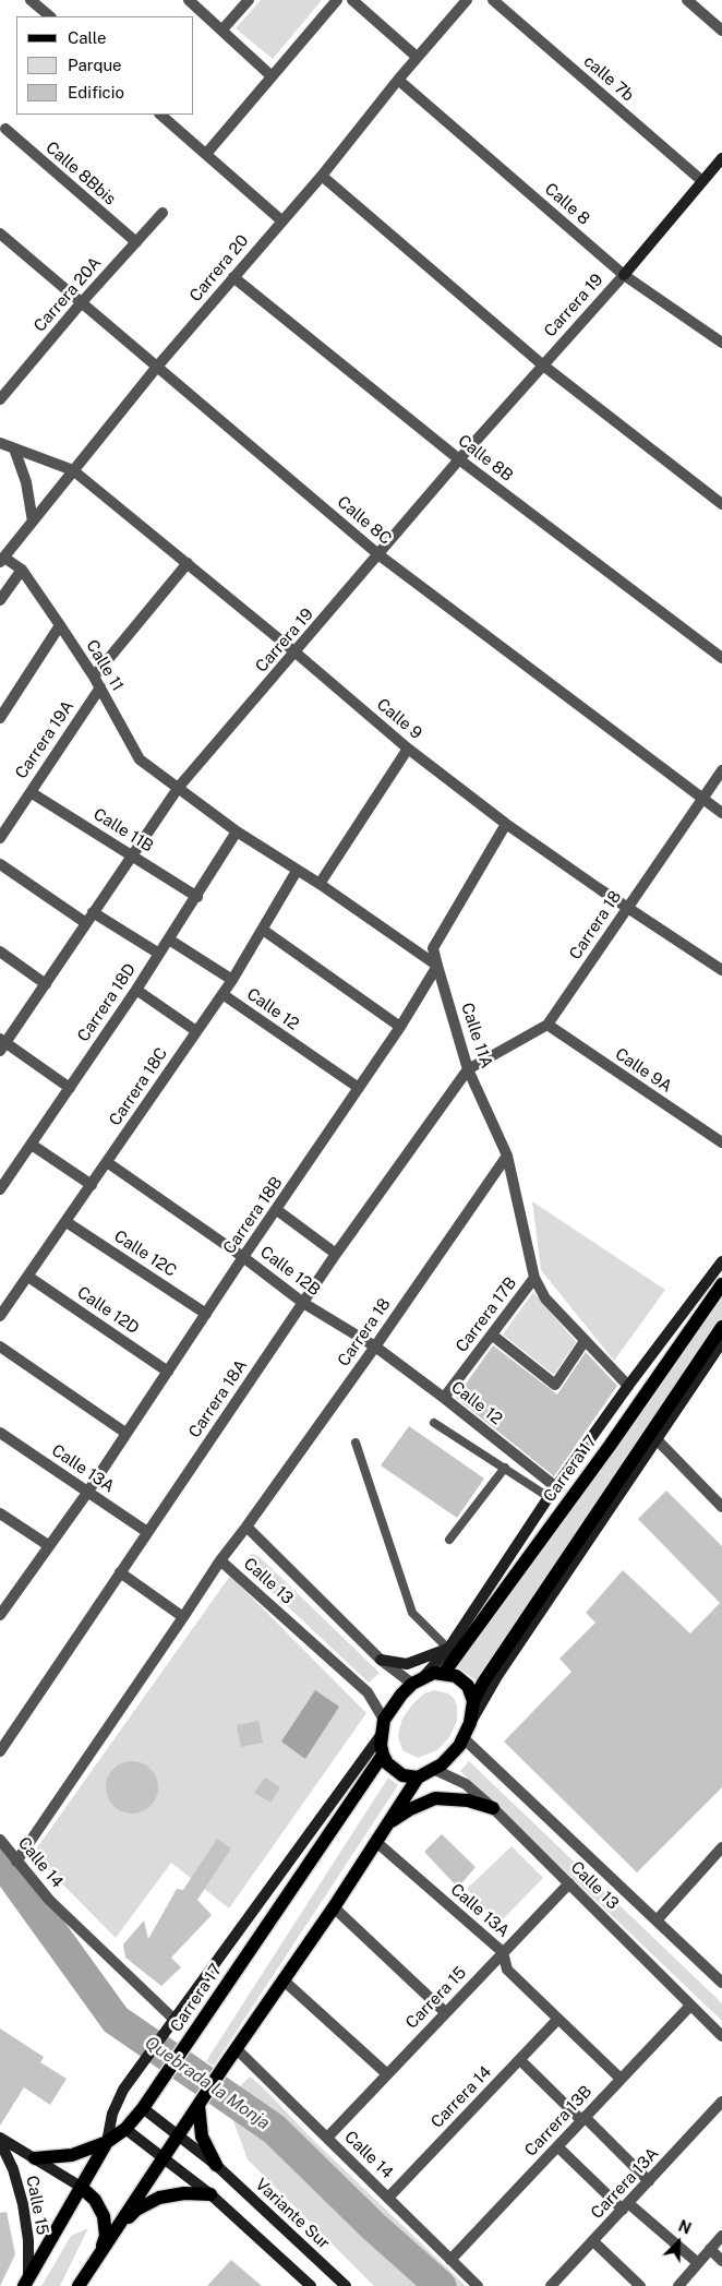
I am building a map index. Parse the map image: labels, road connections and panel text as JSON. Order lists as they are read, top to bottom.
{
  "streets": {
    "main road": ["Carrera 17", "Calle 15", "Variante Sur"],
    "street": [
      "calle 7b",
      "Calle 8Bbis",
      "Calle 8",
      "Carrera 20",
      "Carrera 20A",
      "Carrera 19",
      "Calle 8B",
      "Calle 8C",
      "Calle 11",
      "Calle 9",
      "Carrera 19A",
      "Calle 11B",
      "Carrera 18",
      "Carrera 18D",
      "Calle 12",
      "Calle 11A",
      "Calle 9A",
      "Carrera 18C",
      "Carrera 18B",
      "Calle 12C",
      "Calle 12B",
      "Calle 12D",
      "Carrera 17B",
      "Carrera 18A",
      "Calle 13A",
      "Calle 13",
      "Calle 14",
      "Carrera 15",
      "Carrera 14",
      "Carrera 13B",
      "Carrera 13A"
    ]
  },
  "crossings": [
    ["Calle 8Bbis", "Carrera 20A"],
    ["Calle 8", "Carrera 20"],
    ["Calle 8", "Carrera 19"],
    ["Carrera 20", "Calle 8B"],
    ["Carrera 20", "Calle 8C"],
    ["Carrera 20", "Calle 11"],
    ["Carrera 20", "Calle 9"],
    ["Carrera 20A", "Calle 8C"],
    ["Carrera 19", "Calle 8B"],
    ["Carrera 19", "Calle 8C"],
    ["Carrera 19", "Calle 11"],
    ["Carrera 19", "Calle 9"],
    ["Carrera 19", "Calle 11B"],
    ["Calle 8C", "Carrera 18"],
    ["Calle 11", "Carrera 19A"],
    ["Calle 9", "Carrera 18"],
    ["Carrera 19A", "Calle 11B"],
    ["Calle 11B", "Carrera 18D"],
    ["Carrera 18", "Calle 12"],
    ["Carrera 18", "Calle 11A"],
    ["Carrera 18", "Calle 9A"],
    ["Carrera 18", "Calle 12B"],
    ["Carrera 18", "Carrera 18A"],
    ["Carrera 18", "Calle 13"],
    ["Carrera 18D", "Calle 12"],
    ["Calle 12", "Carrera 18C"],
    ["Calle 12", "Carrera 18B"],
    ["Calle 12", "Calle 12B"],
    ["Calle 12", "Carrera 17B"],
    ["Calle 11A", "Carrera 18B"],
    ["Calle 11A", "Carrera 17B"],
    ["Calle 11A", "Carrera 18A"],
    ["Carrera 18C", "Calle 12C"],
    ["Carrera 18C", "Calle 12B"],
    ["Carrera 18C", "Calle 12D"],
    ["Carrera 18B", "Calle 12C"],
    ["Carrera 18B", "Calle 12B"],
    ["Carrera 18B", "Calle 12D"],
    ["Carrera 18B", "Calle 13A"],
    ["Calle 12B", "Carrera 18A"],
    ["Carrera 18A", "Calle 13A"],
    ["Calle 13A", "Carrera 15"],
    ["Calle 13A", "Carrera 14"],
    ["Calle 13A", "Carrera 13B"],
    ["Carrera 17", "Calle 13"],
    ["Carrera 17", "Calle 15"],
    ["Carrera 17", "Variante Sur"],
    ["Calle 13", "Carrera 15"],
    ["Calle 13", "Carrera 13B"],
    ["Calle 14", "Carrera 15"],
    ["Calle 14", "Carrera 14"],
    ["Calle 14", "Carrera 13B"]
  ],
  "water": ["Quebrada la Monja"],
  "legend": ["Calle", "Parque", "Edificio"],
  "north": "top right"
}
